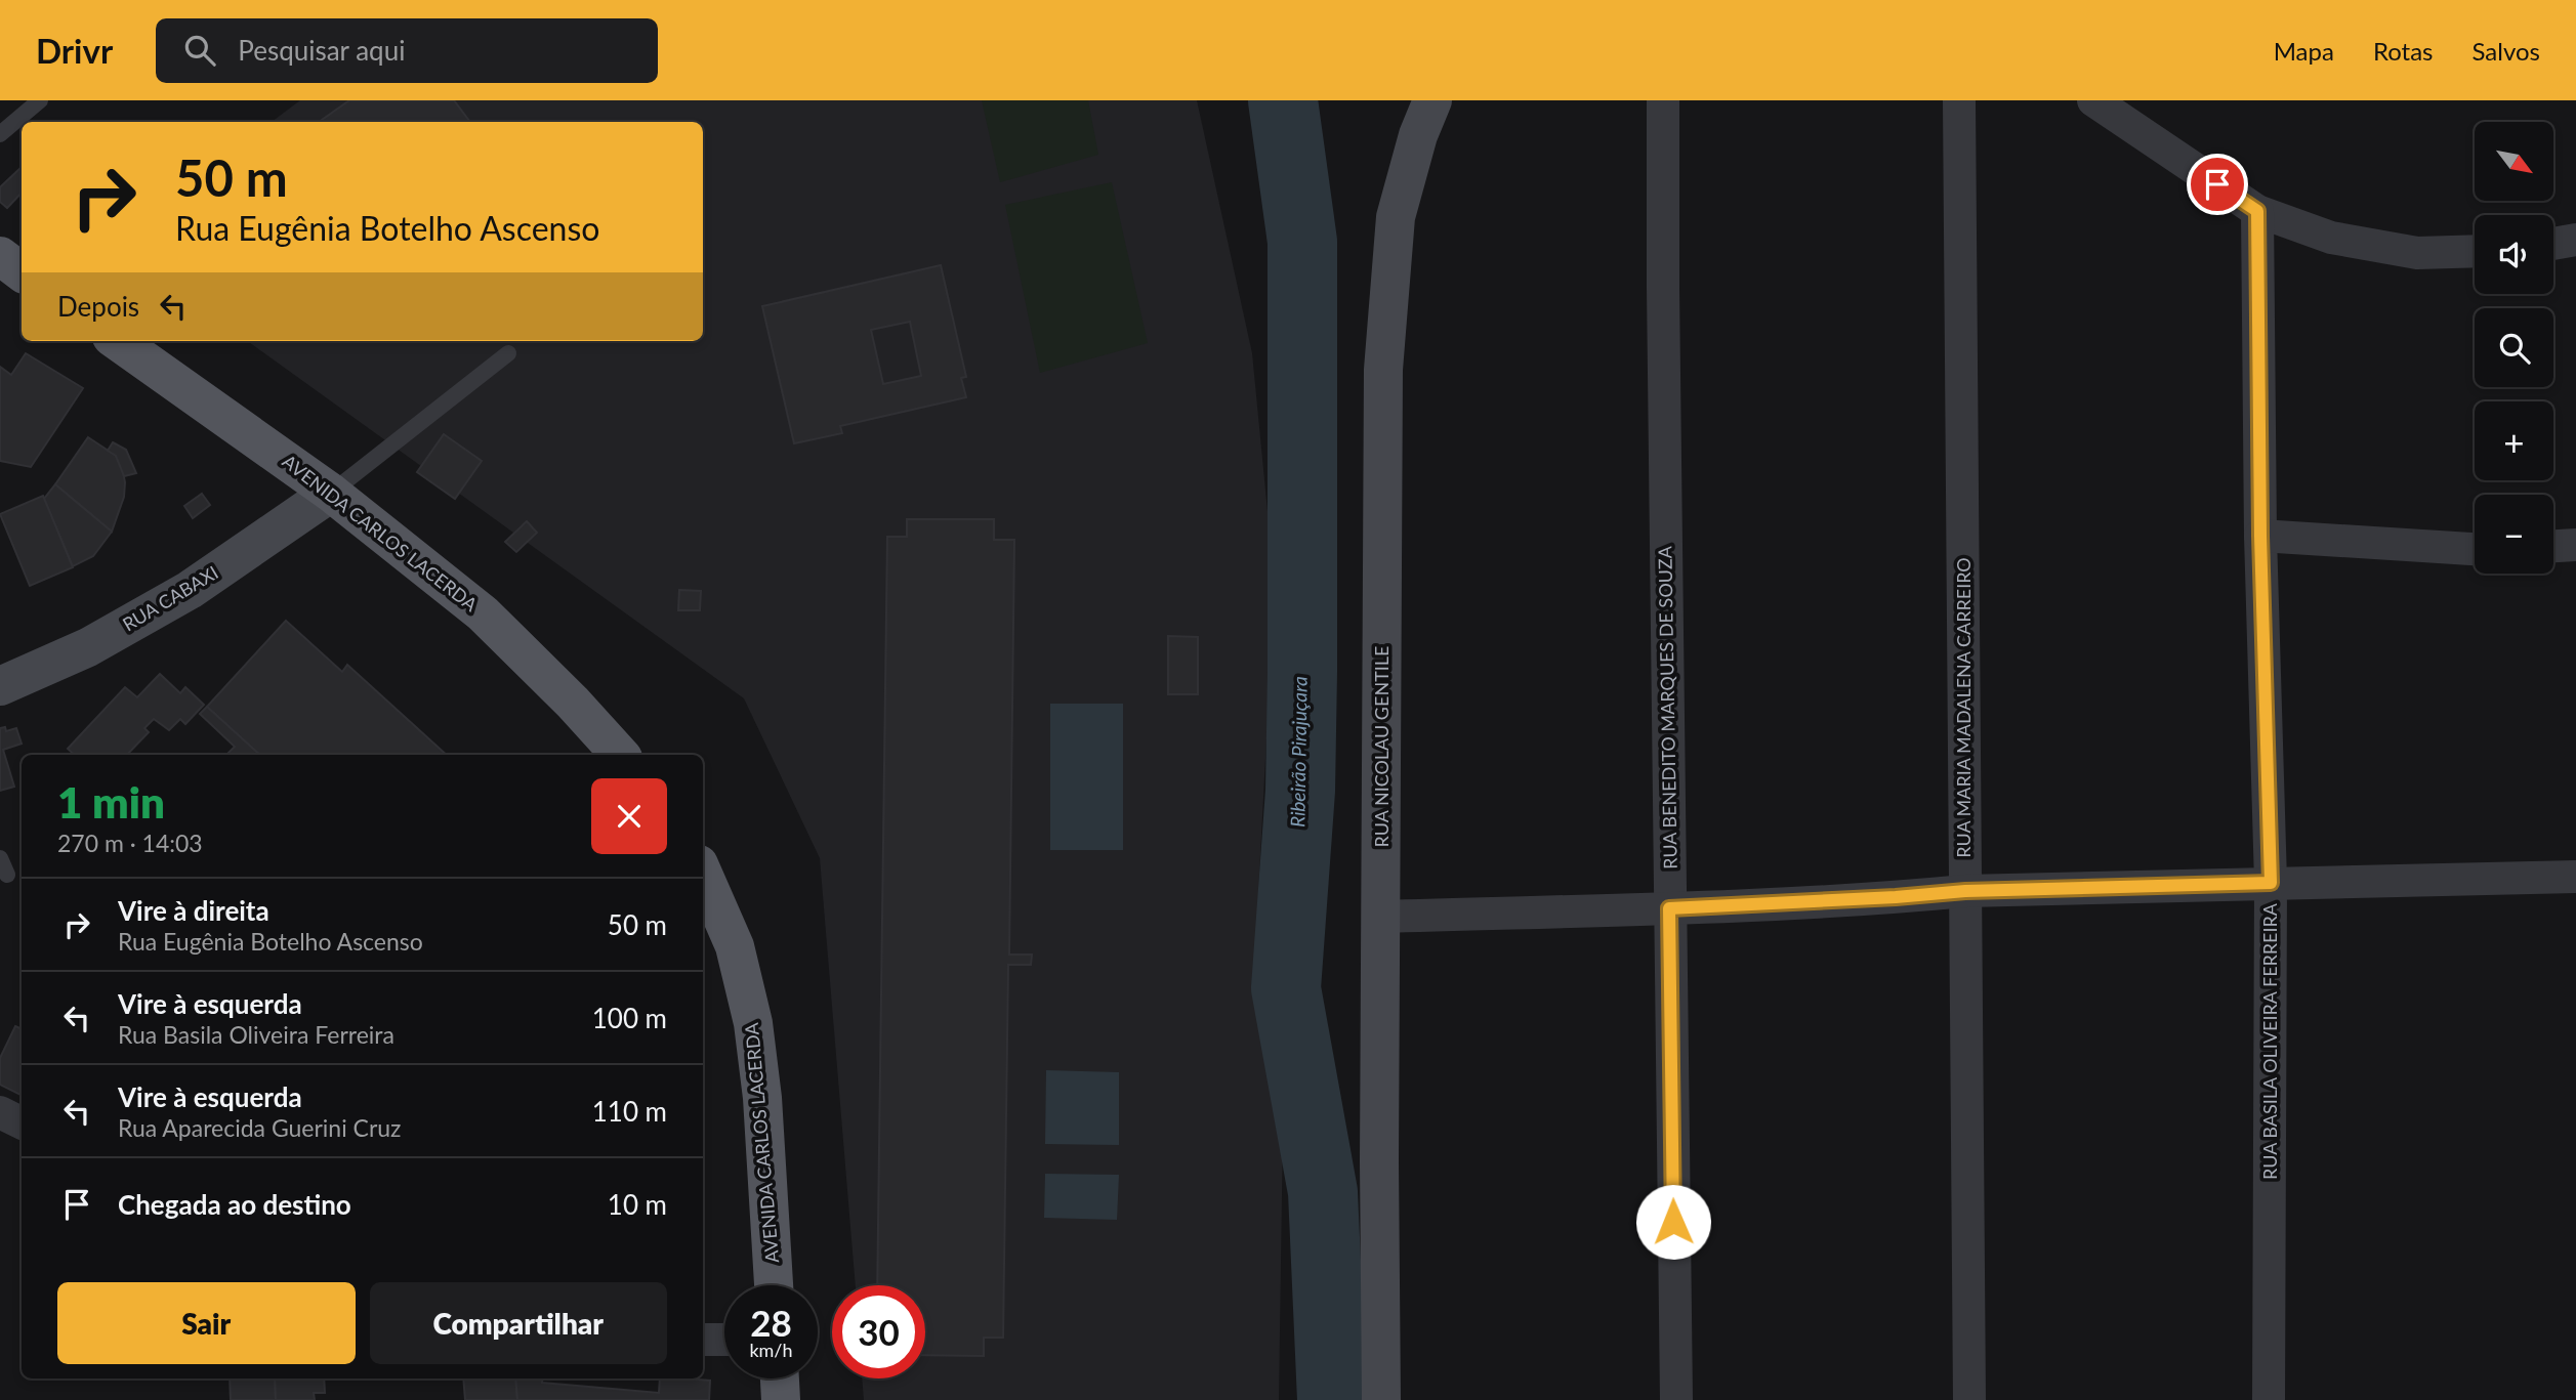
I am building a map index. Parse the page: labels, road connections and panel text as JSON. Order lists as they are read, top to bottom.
{
  "streets": {
    "main road": ["AVENIDA CARLOS LACERDA"],
    "street": [
      "RUA CABAXI",
      "RUA BENEDITO MARQUES DE SOUZA",
      "RUA MARIA MADALENA CARREIRO",
      "RUA NICOLAU GENTILE",
      "RUA BASILA OLIVEIRA FERREIRA"
    ]
  },
  "crossings": [
    ["AVENIDA CARLOS LACERDA", "RUA CABAXI"]
  ],
  "water": ["Ribeirão Pirajuçara"],
  "north": "bottom right",
  "page": {
    "header": "Drivr",
    "search": "Pesquisar aqui",
    "nav": ["Mapa", "Rotas", "Salvos"],
    "map_buttons": ["+", "−"],
    "turn": ["50 m", "Rua Eugênia Botelho Ascenso"],
    "then": "Depois",
    "heading": ["1 min", "270 m · 14:03"],
    "list": [
      {
        "name": "Vire à direita",
        "note": "Rua Eugênia Botelho Ascenso",
        "value": "50 m"
      },
      {
        "name": "Vire à esquerda",
        "note": "Rua Basila Oliveira Ferreira",
        "value": "100 m"
      },
      {
        "name": "Vire à esquerda",
        "note": "Rua Aparecida Guerini Cruz",
        "value": "110 m"
      },
      {
        "name": "Chegada ao destino",
        "value": "10 m"
      }
    ],
    "buttons": ["Sair", "Compartilhar"],
    "speed": "28 km/h",
    "limit": "30"
  }
}
